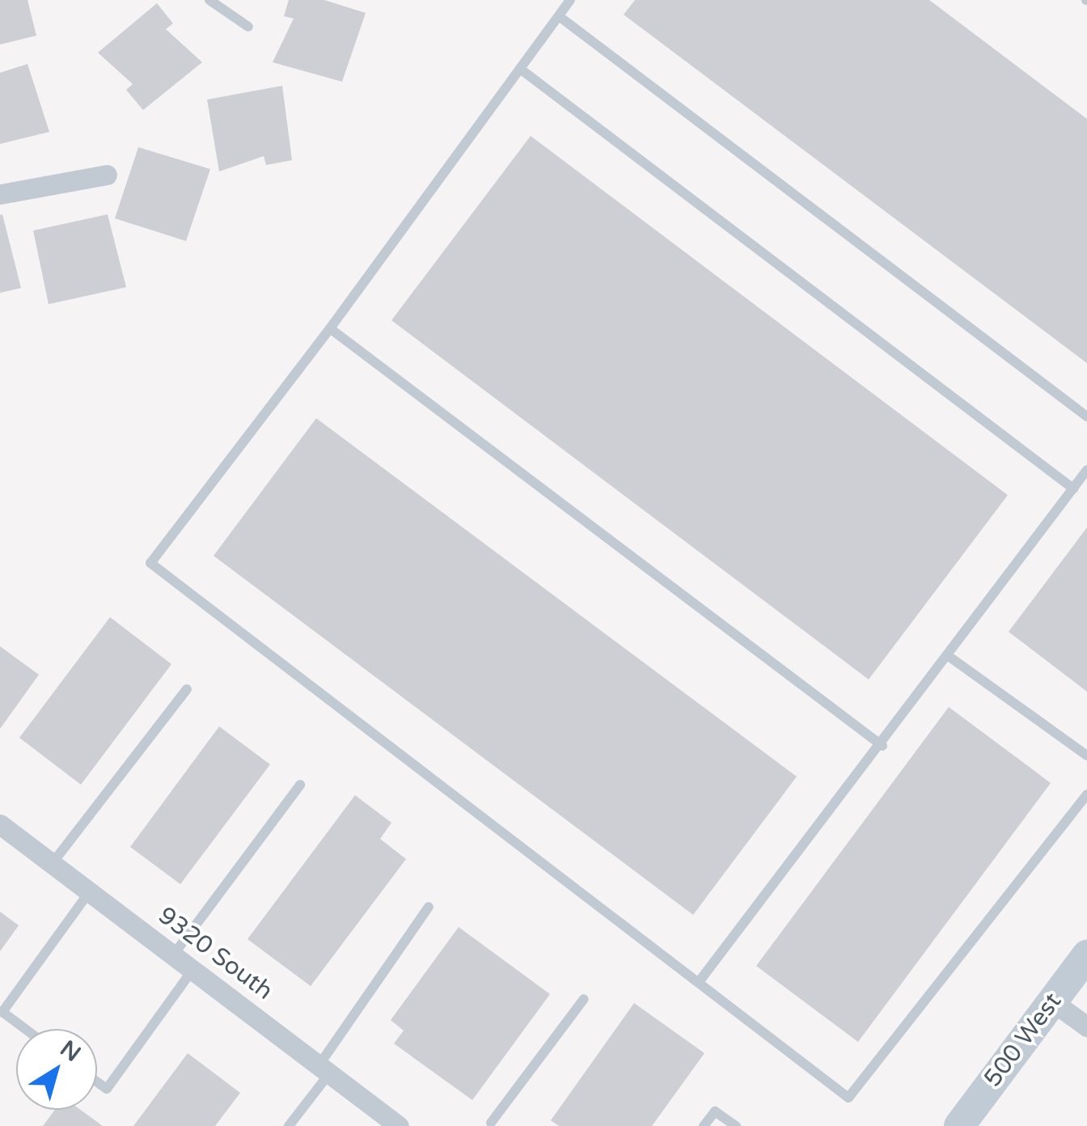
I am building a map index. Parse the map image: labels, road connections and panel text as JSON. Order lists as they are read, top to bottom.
{
  "streets": {
    "main road": ["500 West"],
    "street": ["9320 South"]
  },
  "north": "top right"
}
